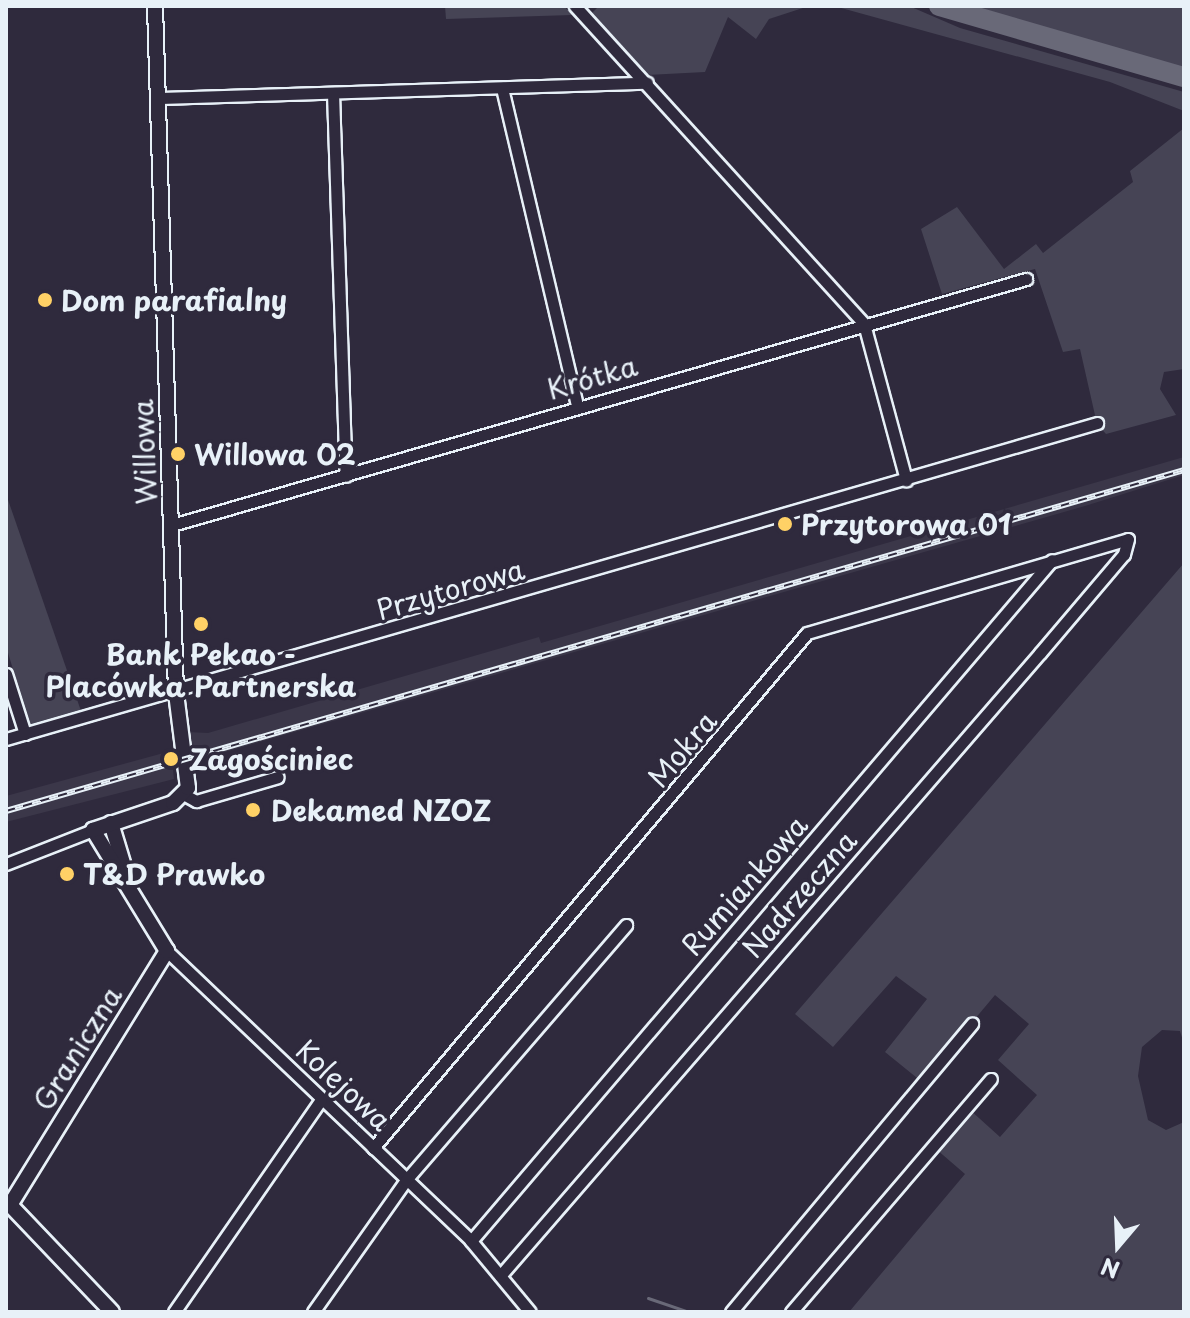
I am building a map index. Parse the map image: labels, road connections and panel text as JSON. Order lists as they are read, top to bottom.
{
  "streets": {
    "street": [
      "Krótka",
      "Willowa",
      "Przytorowa",
      "Mokra",
      "Rumiankowa",
      "Nadrzeczna",
      "Graniczna",
      "Kolejowa"
    ]
  },
  "crossings": [
    ["Krótka", "Willowa"],
    ["Willowa", "Przytorowa"],
    ["Mokra", "Rumiankowa"],
    ["Mokra", "Nadrzeczna"],
    ["Mokra", "Kolejowa"],
    ["Rumiankowa", "Kolejowa"],
    ["Nadrzeczna", "Kolejowa"],
    ["Graniczna", "Kolejowa"]
  ],
  "places": [
    "Dom parafialny",
    "Willowa 02",
    "Przytorowa 01",
    "Bank Pekao - Placówka Partnerska",
    "Zagościniec",
    "Dekamed NZOZ",
    "T&D Prawko"
  ],
  "north": "bottom"
}
